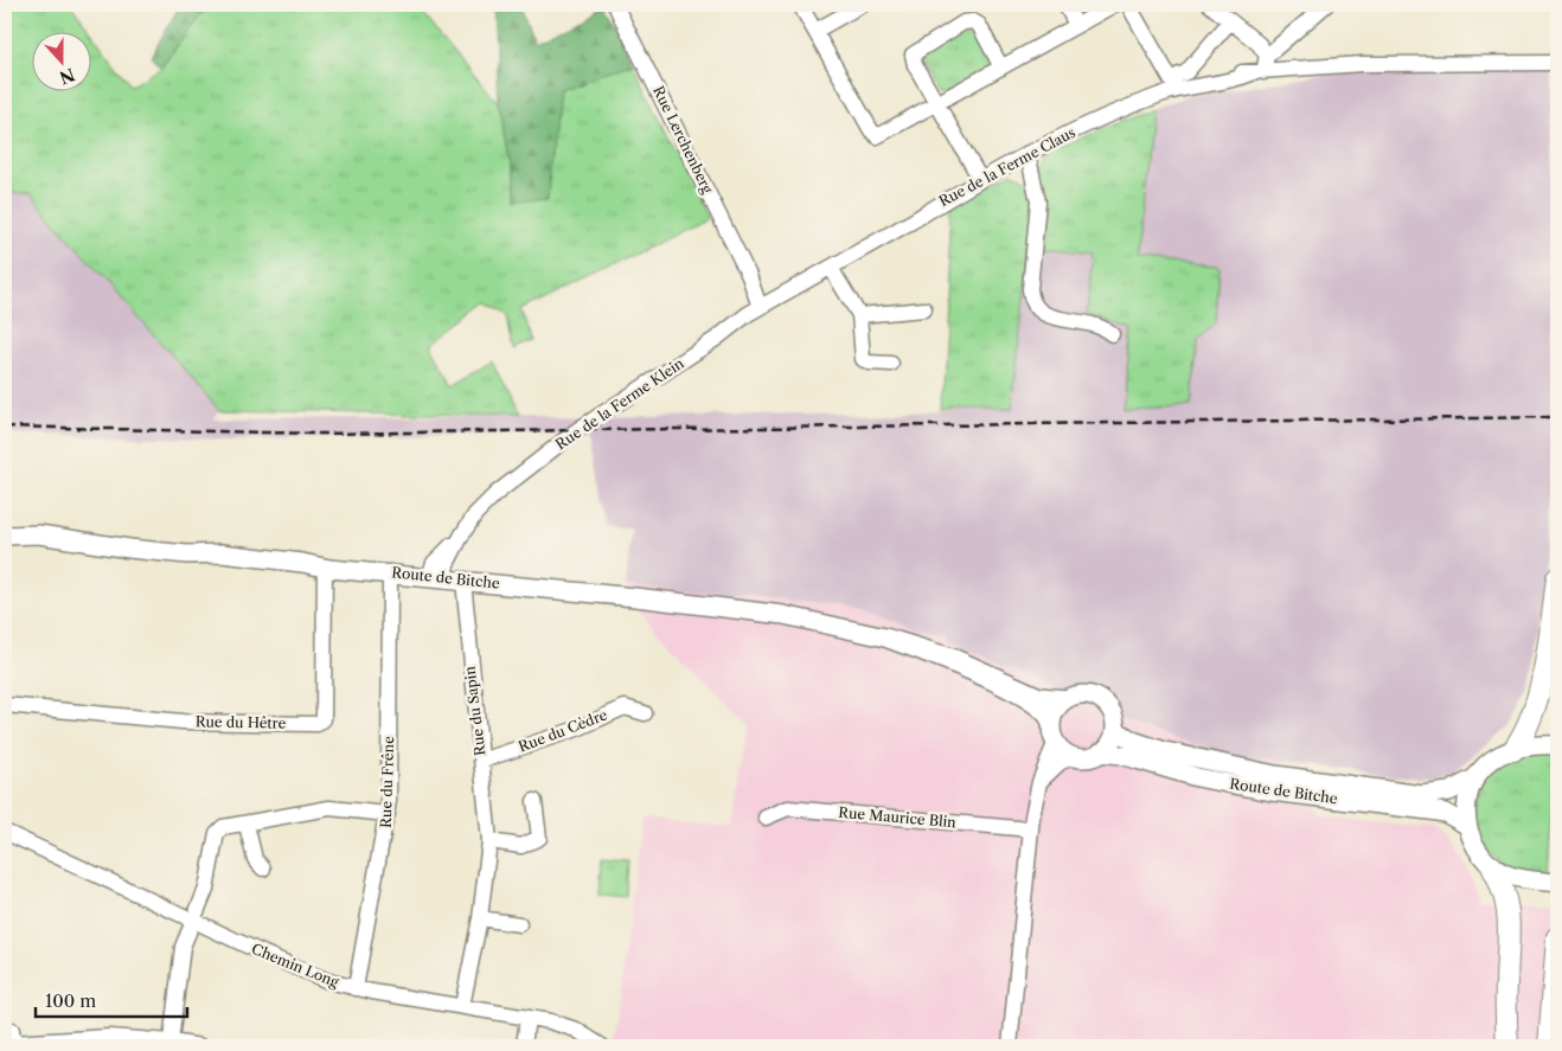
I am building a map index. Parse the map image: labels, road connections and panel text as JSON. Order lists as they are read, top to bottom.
{
  "streets": {
    "main road": ["Route de Bitche"],
    "street": [
      "Rue Lerchenberg",
      "Rue de la Ferme Claus",
      "Rue de la Ferme Klein",
      "Rue du Sapin",
      "Rue du Hêtre",
      "Rue du Cèdre",
      "Rue du Frêne",
      "Rue Maurice Blin",
      "Chemin Long"
    ]
  },
  "crossings": [
    ["Rue Lerchenberg", "Rue de la Ferme Claus"],
    ["Rue Lerchenberg", "Rue de la Ferme Klein"],
    ["Rue de la Ferme Claus", "Rue de la Ferme Klein"],
    ["Rue de la Ferme Klein", "Route de Bitche"],
    ["Route de Bitche", "Rue du Sapin"],
    ["Route de Bitche", "Rue du Hêtre"],
    ["Route de Bitche", "Rue du Frêne"],
    ["Rue du Sapin", "Rue du Cèdre"],
    ["Rue du Sapin", "Chemin Long"],
    ["Rue du Frêne", "Chemin Long"]
  ],
  "scale_bar": "100 m",
  "north": "bottom"
}
